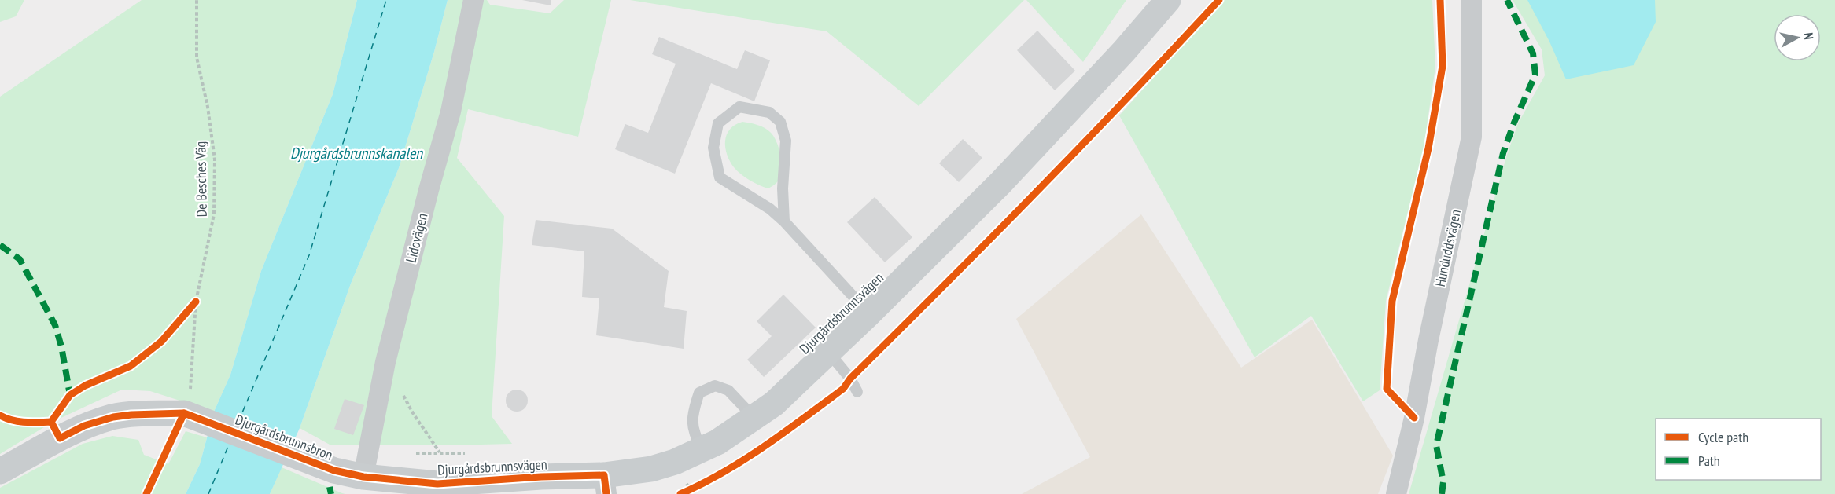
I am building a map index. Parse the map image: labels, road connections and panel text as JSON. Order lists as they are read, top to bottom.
{
  "streets": {
    "street": [
      "Lidovägen",
      "Hunduddsvägen",
      "Djurgårdsbrunnsvägen",
      "Djurgårdsbrunnsbron"
    ],
    "path": ["De Besches Väg"]
  },
  "crossings": [
    ["De Besches Väg", "Djurgårdsbrunnsbron"],
    ["Lidovägen", "Djurgårdsbrunnsvägen"],
    ["Lidovägen", "Djurgårdsbrunnsbron"],
    ["Djurgårdsbrunnsvägen", "Djurgårdsbrunnsbron"]
  ],
  "water": ["Djurgårdsbrunnskanalen"],
  "legend": ["Cycle path", "Path"],
  "north": "right"
}
